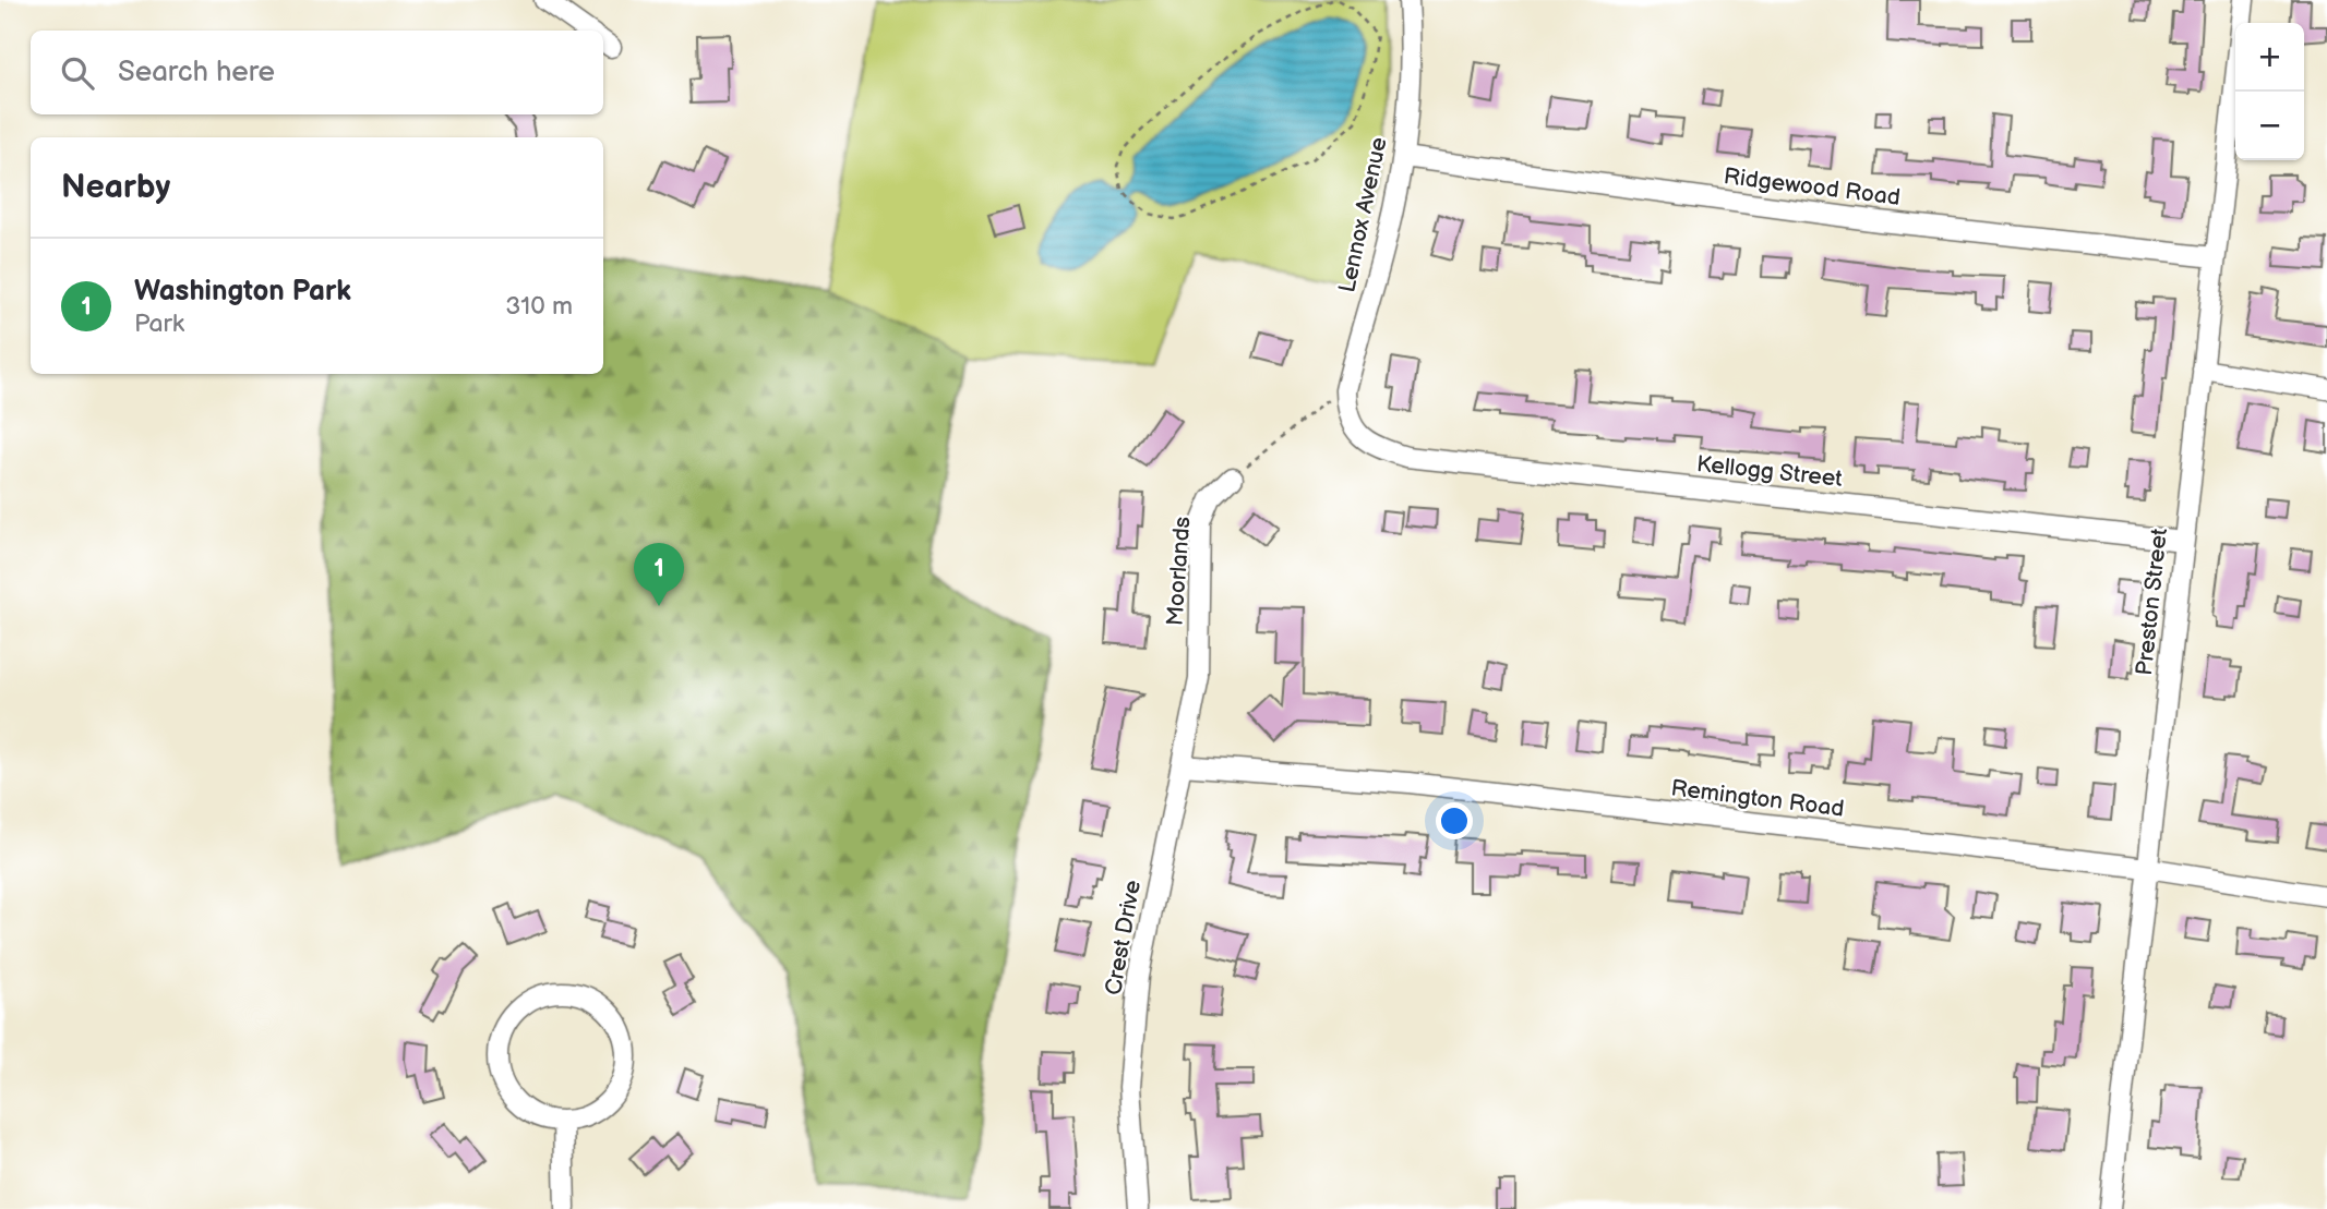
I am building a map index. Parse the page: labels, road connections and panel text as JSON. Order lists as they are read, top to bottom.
{
  "streets": {
    "street": [
      "Ridgewood Road",
      "Lennox Avenue",
      "Kellogg Street",
      "Moorlands",
      "Preston Street",
      "Remington Road",
      "Crest Drive"
    ]
  },
  "crossings": [
    ["Ridgewood Road", "Lennox Avenue"],
    ["Ridgewood Road", "Preston Street"],
    ["Lennox Avenue", "Kellogg Street"],
    ["Kellogg Street", "Preston Street"],
    ["Moorlands", "Crest Drive"],
    ["Preston Street", "Remington Road"],
    ["Remington Road", "Crest Drive"]
  ],
  "page": {
    "map_buttons": ["+", "−"],
    "search": "Search here",
    "heading": "Nearby",
    "list": [
      {
        "mark": "1",
        "name": "Washington Park",
        "note": "Park",
        "value": "310 m"
      }
    ],
    "pins": "1"
  }
}
